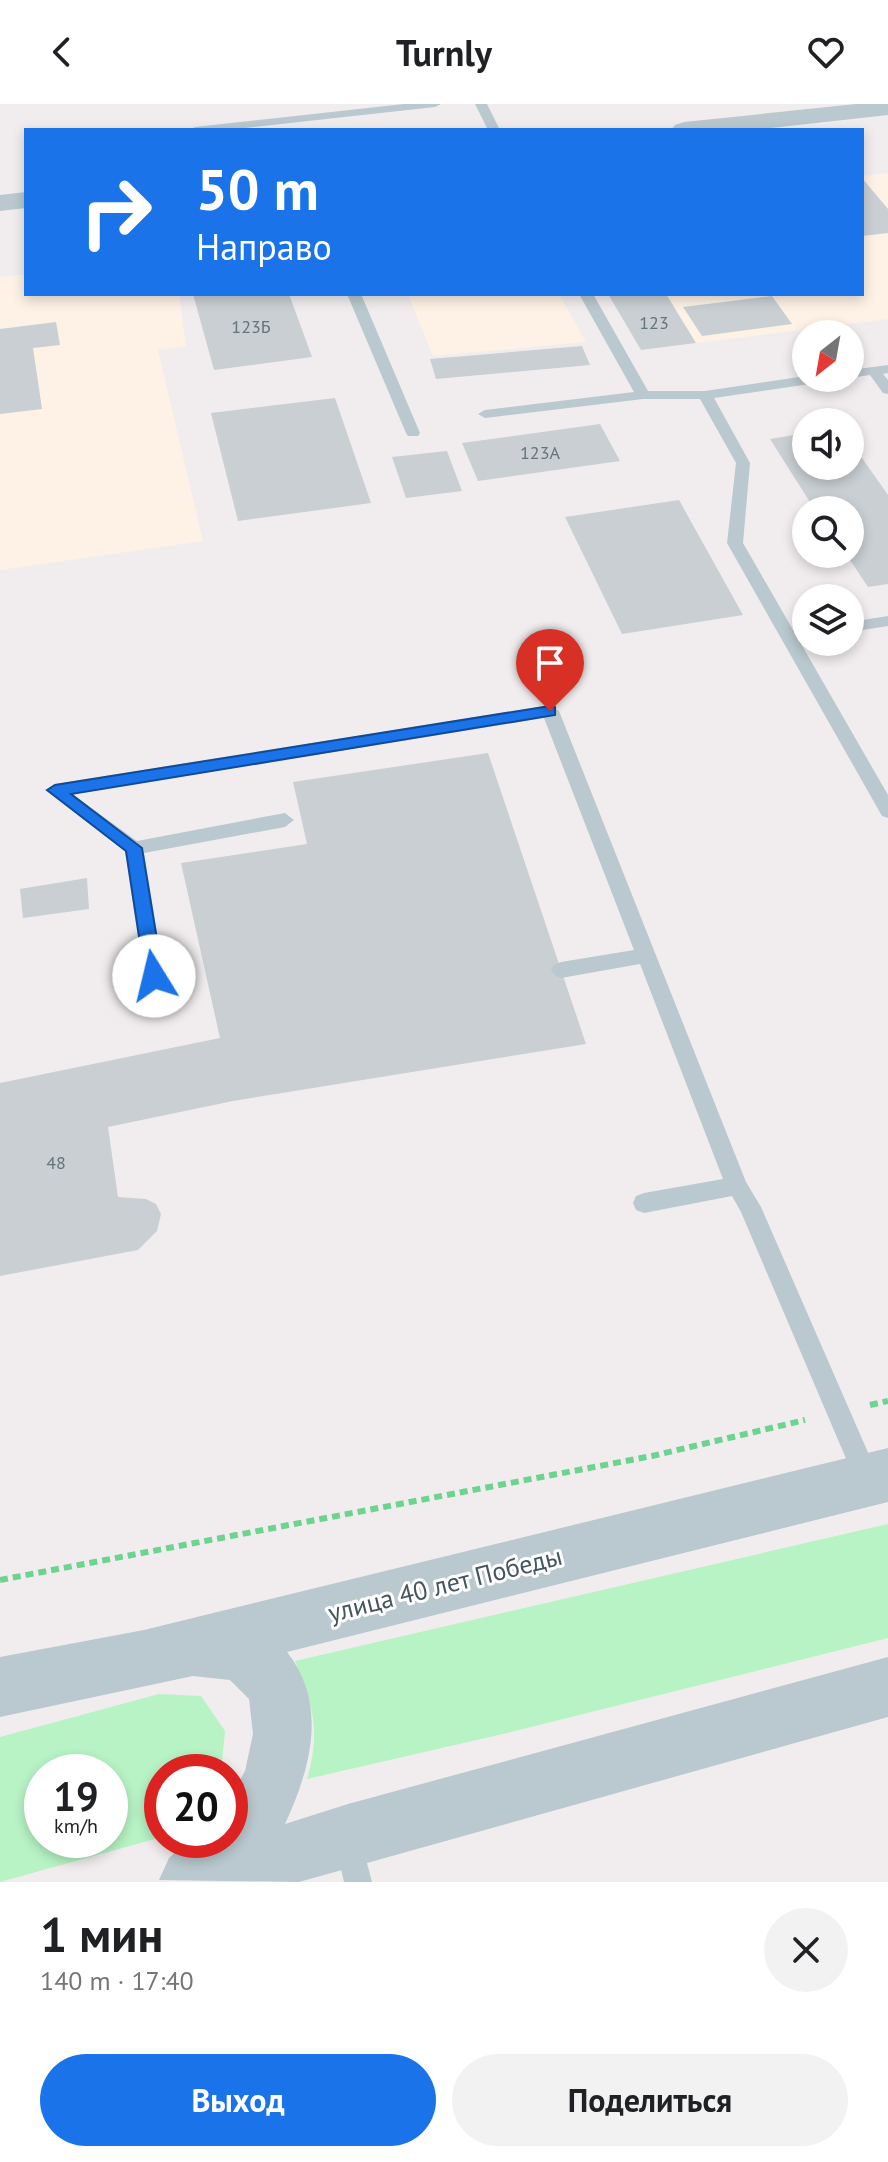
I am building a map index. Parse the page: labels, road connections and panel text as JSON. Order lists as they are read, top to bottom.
{
  "streets": {
    "street": ["улица 40 лет Победы"]
  },
  "house_numbers": [
    "123",
    "123Б",
    "123А",
    "48"
  ],
  "north": "bottom left",
  "page": {
    "header": "Turnly",
    "turn": ["50 m", "Направо"],
    "speed": "19 km/h",
    "limit": "20",
    "heading": ["1 мин", "140 m · 17:40"],
    "buttons": ["Выход", "Поделиться"]
  }
}
